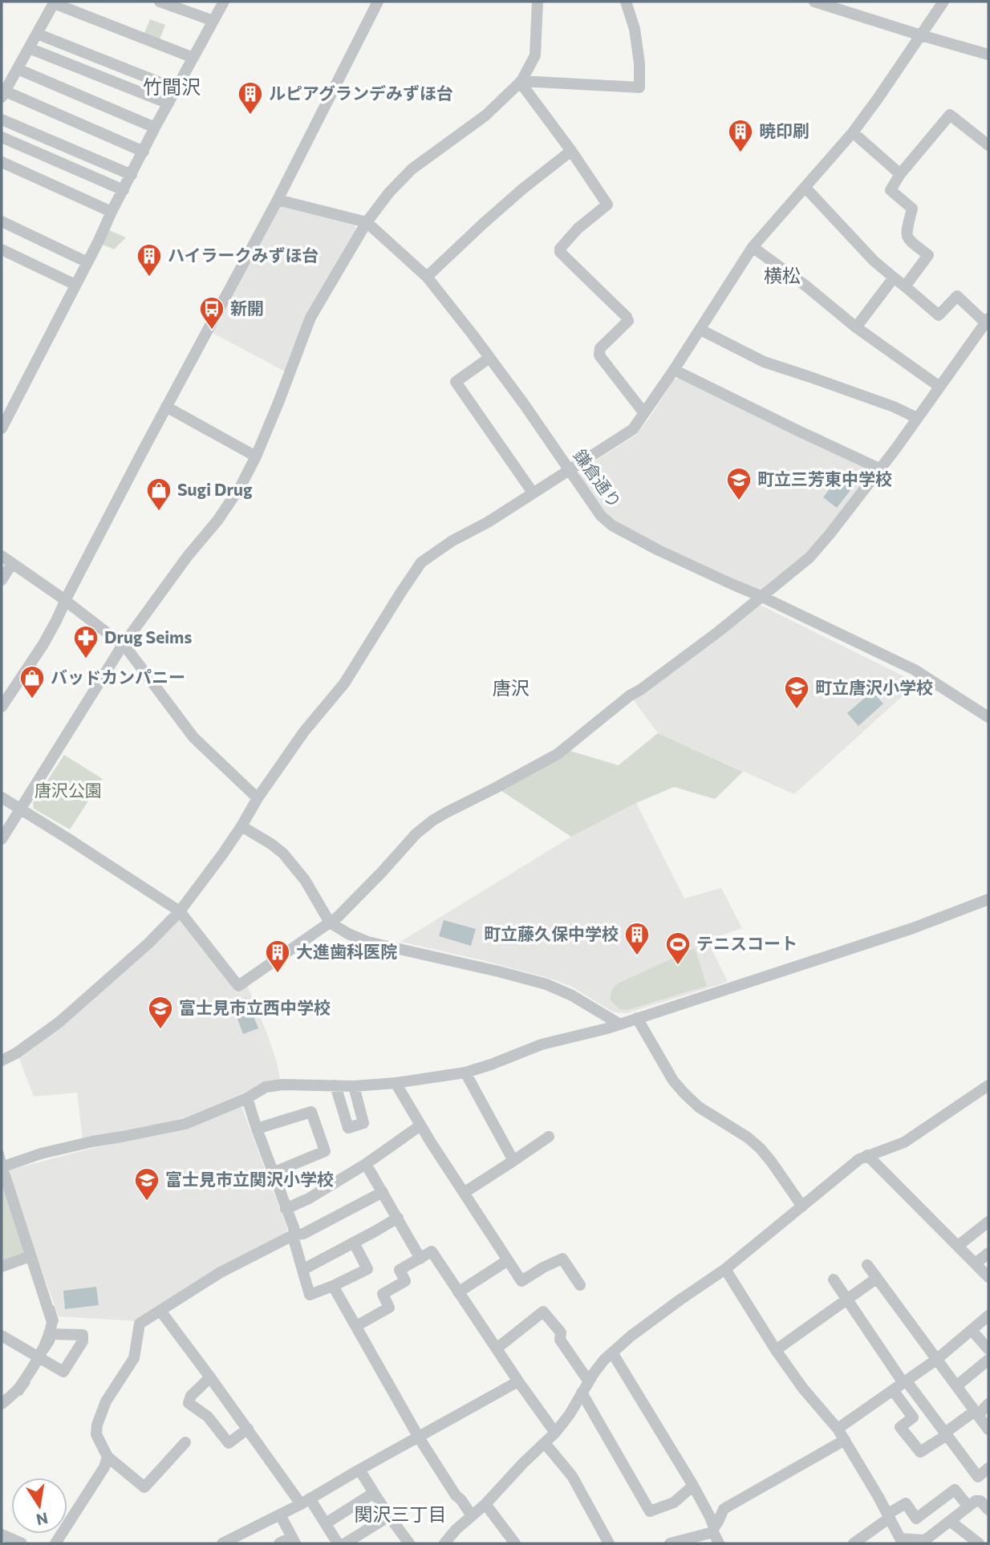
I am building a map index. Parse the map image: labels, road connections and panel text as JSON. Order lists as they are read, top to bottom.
{
  "streets": {
    "street": ["鎌倉通り"]
  },
  "districts": [
    "竹間沢",
    "横松",
    "唐沢",
    "関沢三丁目"
  ],
  "parks": ["唐沢公園"],
  "places": {
    "building": [
      "ルピアグランデみずほ台",
      "暁印刷",
      "ハイラークみずほ台",
      "町立藤久保中学校",
      "大進歯科医院"
    ],
    "bus stop": ["新開"],
    "school or university": [
      "町立三芳東中学校",
      "町立唐沢小学校",
      "富士見市立西中学校",
      "富士見市立関沢小学校"
    ],
    "shop": ["Sugi Drug", "バッドカンパニー"],
    "pharmacy": ["Drug Seims"],
    "sports": ["テニスコート"]
  },
  "north": "bottom"
}
